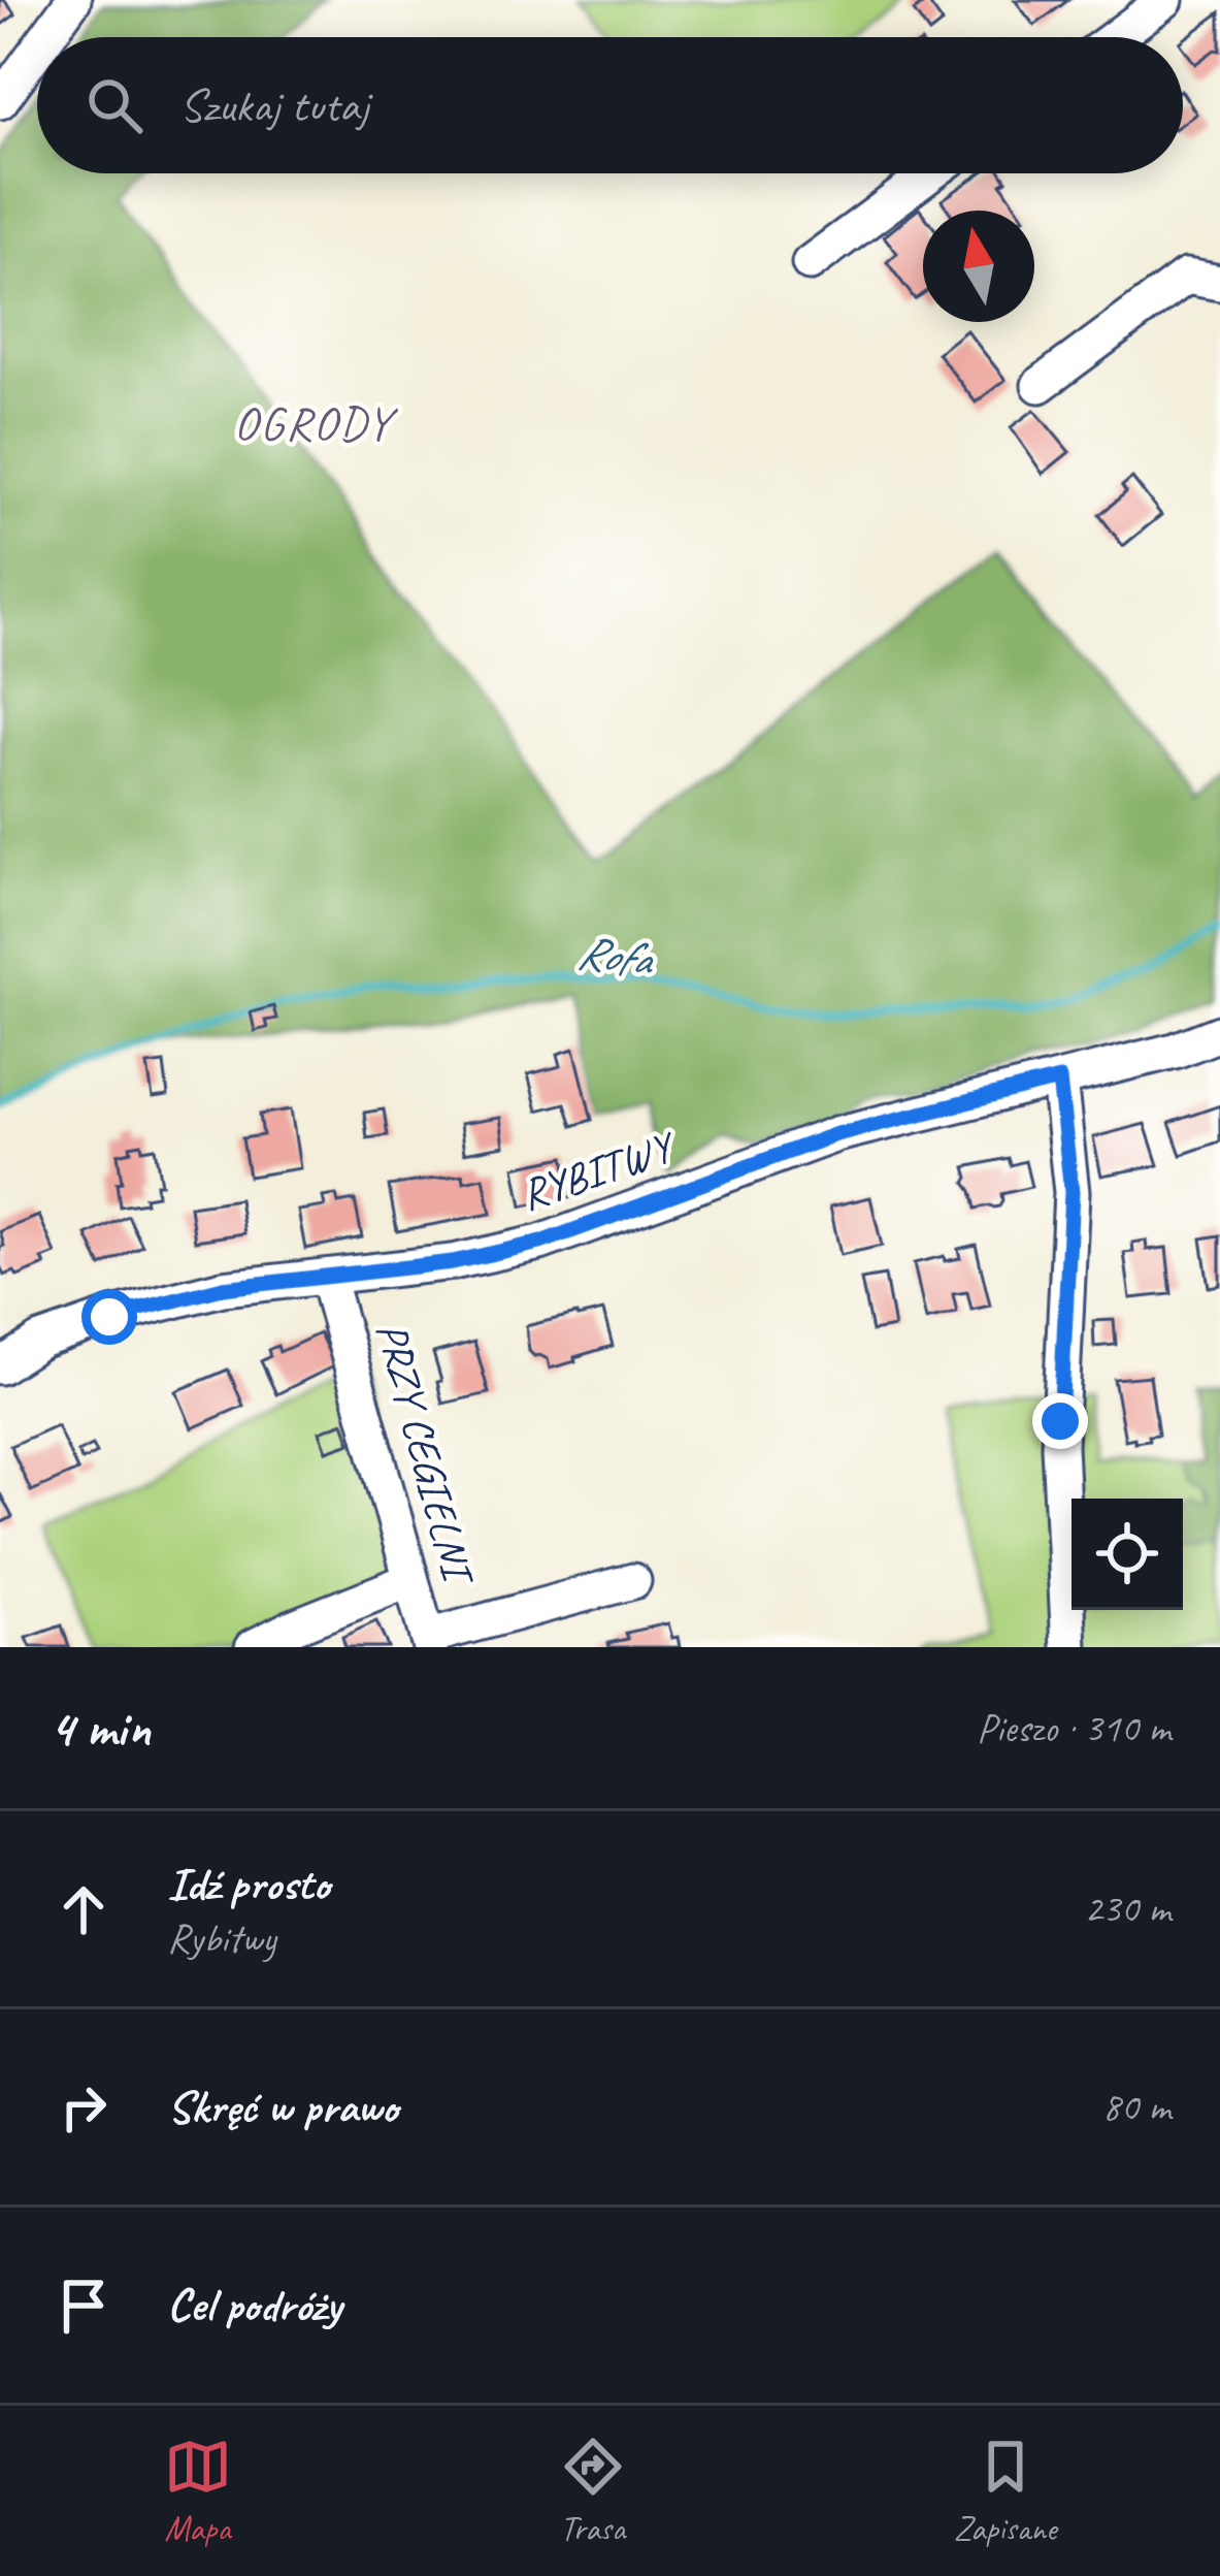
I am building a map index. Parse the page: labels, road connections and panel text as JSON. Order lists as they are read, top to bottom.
{
  "streets": {
    "street": ["RYBITWY", "PRZY CEGIELNI"]
  },
  "crossings": [
    ["RYBITWY", "PRZY CEGIELNI"]
  ],
  "districts": ["OGRODY"],
  "water": ["Rofa"],
  "north": "top",
  "page": {
    "search": "Szukaj tutaj",
    "heading": ["4 min", "Pieszo · 310 m"],
    "list": [
      ["Idź prosto", "Rybitwy", "230 m"],
      ["Skręć w prawo", "80 m"],
      "Cel podróży"
    ],
    "nav": ["Mapa", "Trasa", "Zapisane"]
  }
}
